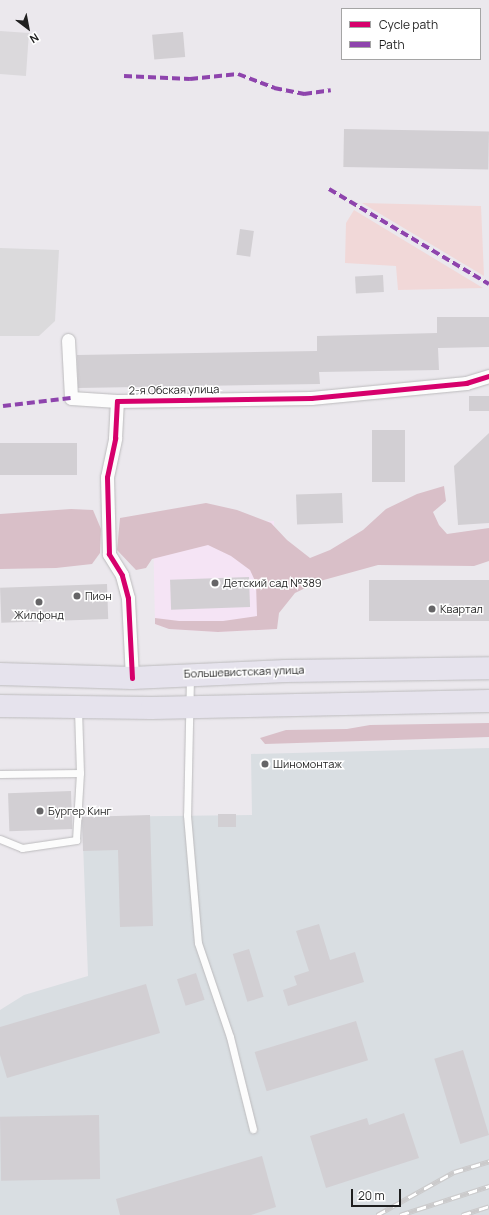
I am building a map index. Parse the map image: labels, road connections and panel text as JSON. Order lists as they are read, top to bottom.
{
  "streets": {
    "highway": ["Большевистская улица"],
    "street": ["2-я Обская улица"]
  },
  "crossings": [
    ["2-я Обская улица", "Большевистская улица"]
  ],
  "places": [
    "Детский сад №389",
    "Пион",
    "Жилфонд",
    "Квартал",
    "Шиномонтаж",
    "Бургер Кинг"
  ],
  "legend": ["Cycle path", "Path"],
  "scale_bar": "20 m",
  "north": "bottom right"
}
